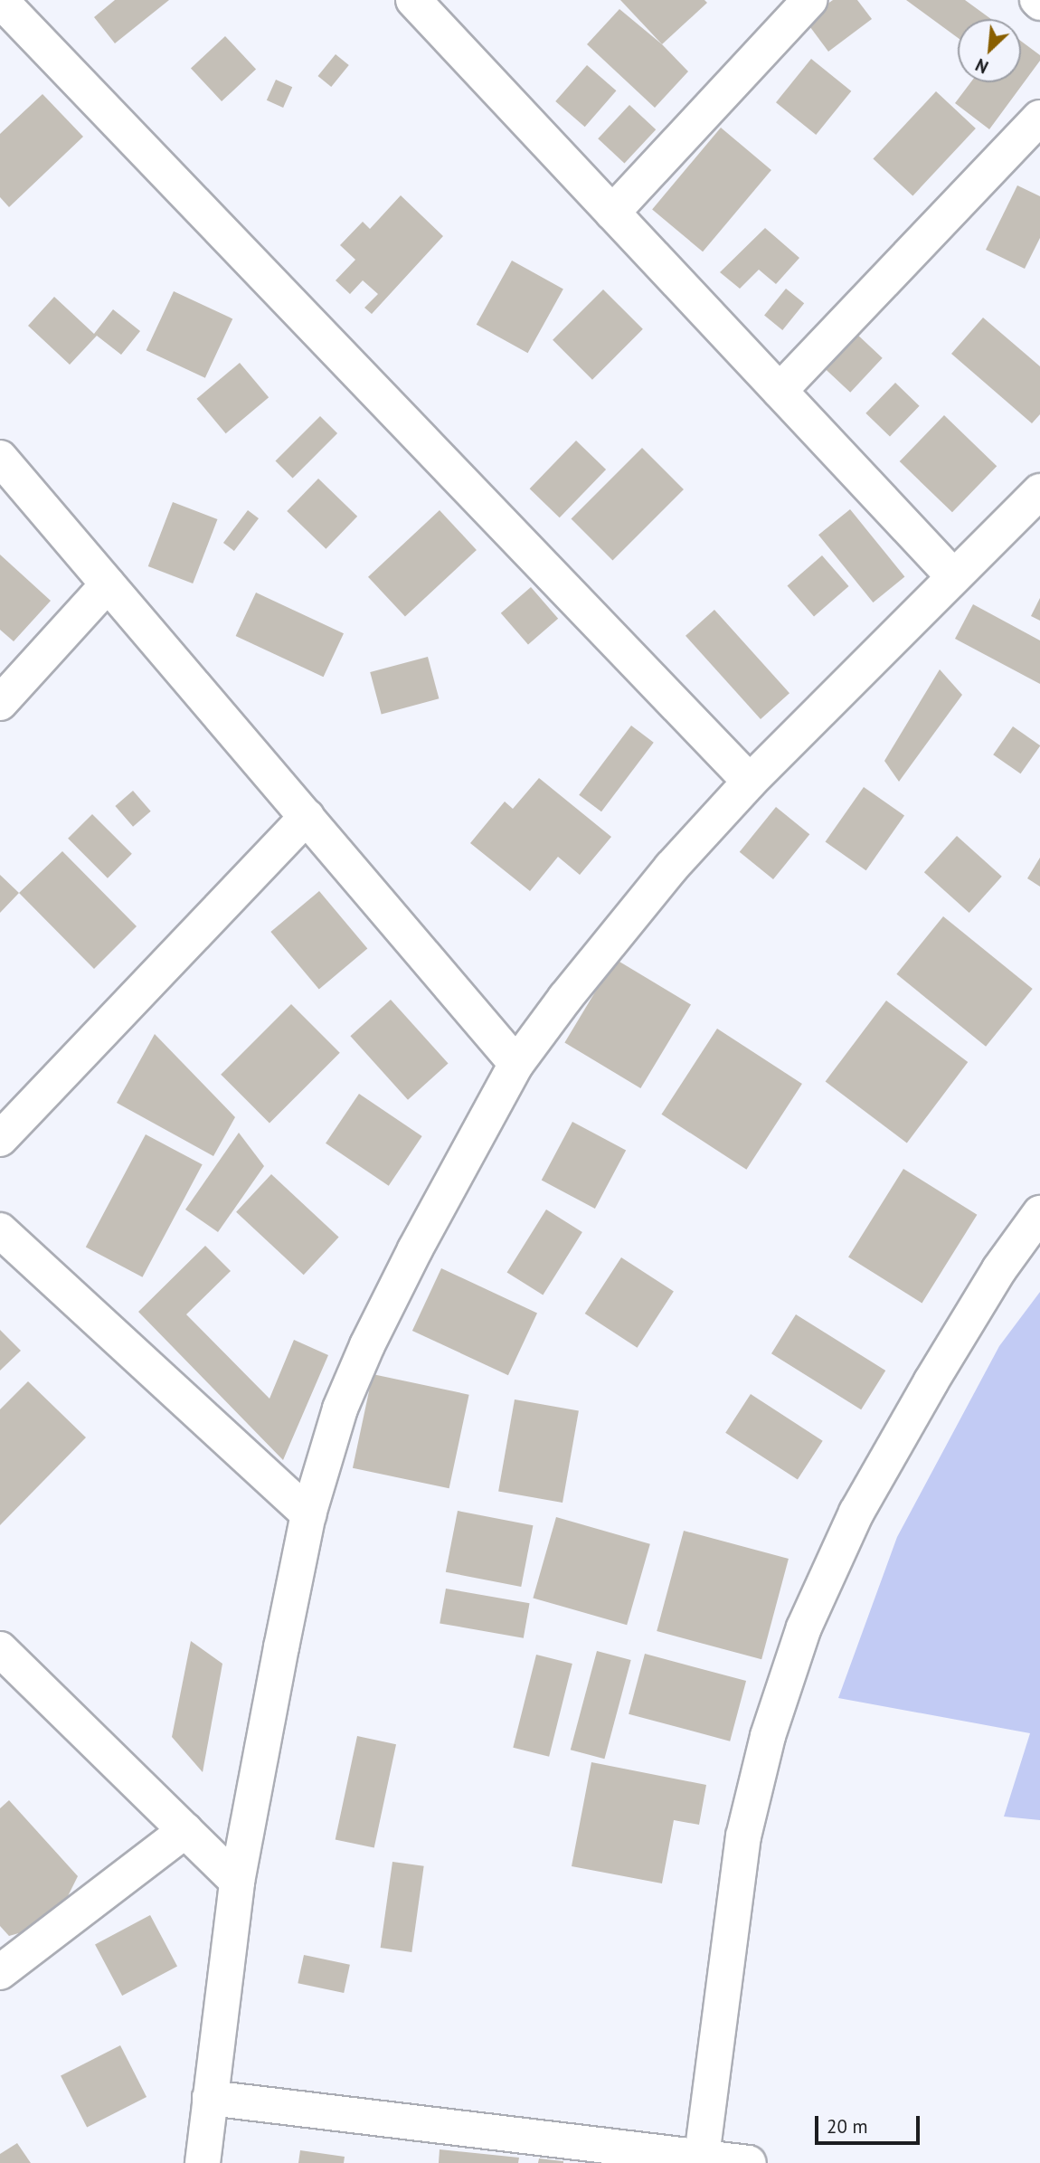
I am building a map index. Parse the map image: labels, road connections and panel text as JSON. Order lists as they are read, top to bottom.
{
  "scale_bar": "20 m",
  "north": "bottom left"
}
